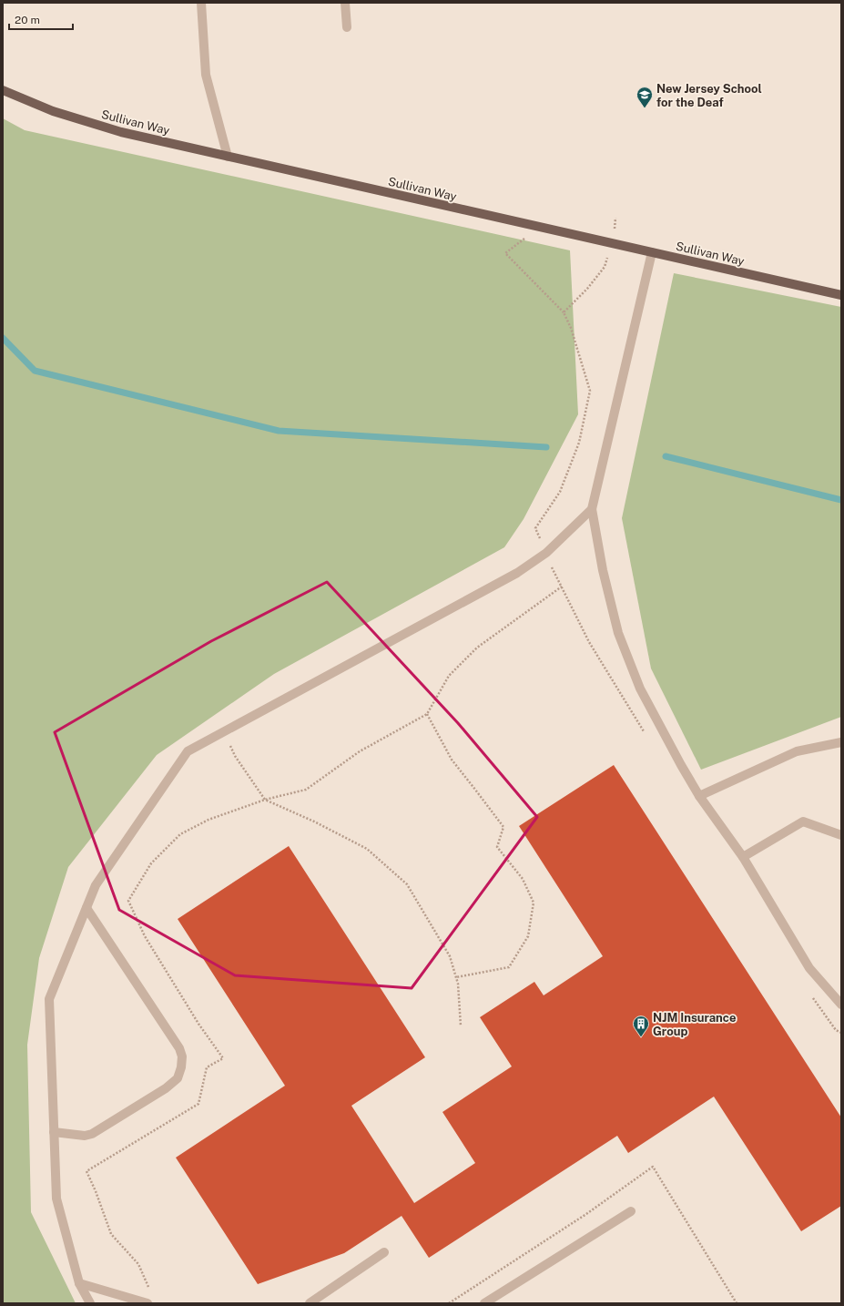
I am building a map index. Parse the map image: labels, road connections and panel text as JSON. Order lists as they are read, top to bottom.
{
  "streets": {
    "main road": ["Sullivan Way"]
  },
  "places": {
    "school or university": ["New Jersey School for the Deaf"],
    "building": ["NJM Insurance Group"]
  },
  "scale_bar": "20 m"
}
